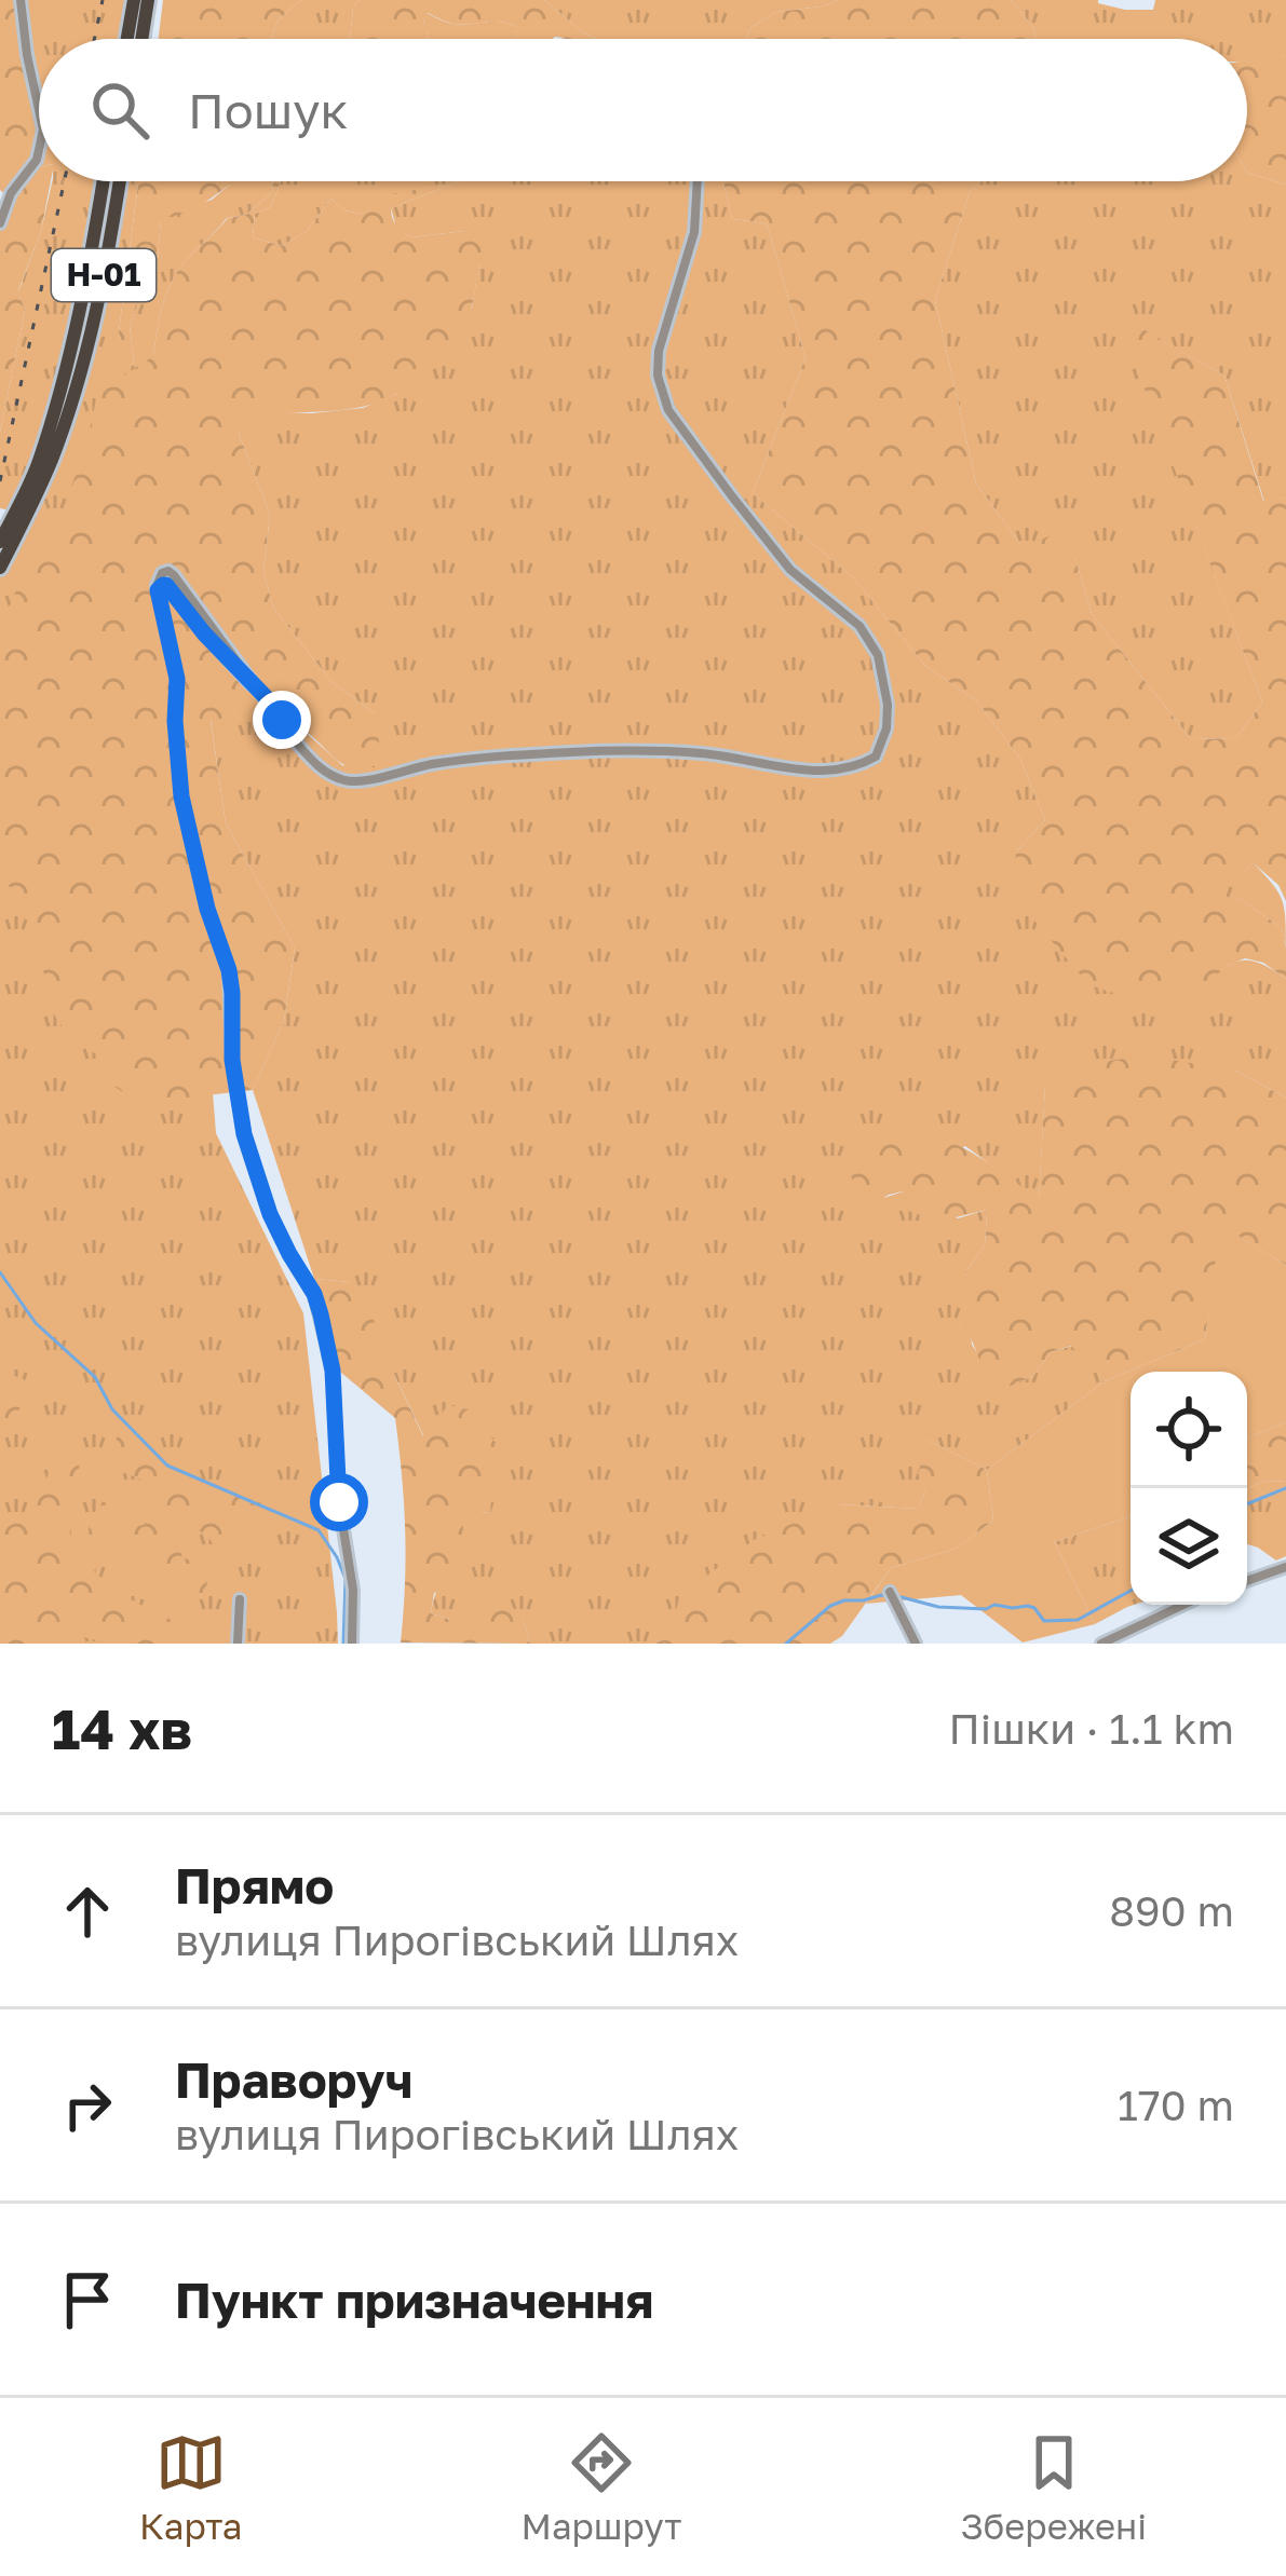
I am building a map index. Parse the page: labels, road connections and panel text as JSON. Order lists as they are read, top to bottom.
{
  "streets": {
    "main road": ["Н-01"]
  },
  "page": {
    "search": "Пошук",
    "heading": ["14 хв", "Пішки · 1.1 km"],
    "list": [
      ["Прямо", "вулиця Пирогівський Шлях", "890 m"],
      ["Праворуч", "вулиця Пирогівський Шлях", "170 m"],
      "Пункт призначення"
    ],
    "nav": ["Карта", "Маршрут", "Збережені"]
  }
}
